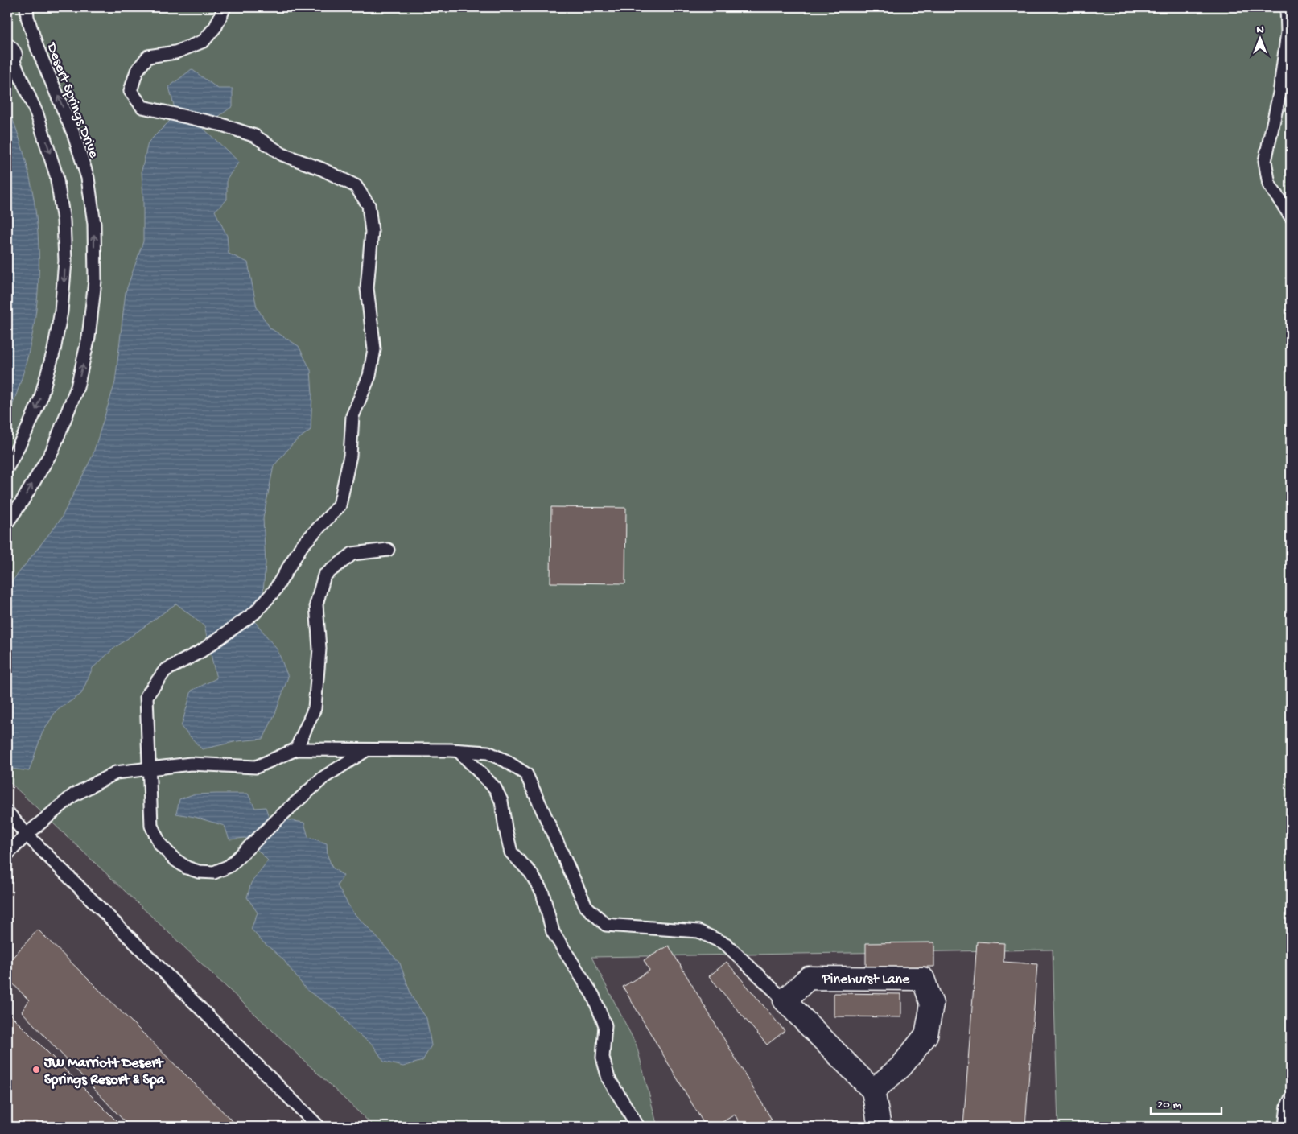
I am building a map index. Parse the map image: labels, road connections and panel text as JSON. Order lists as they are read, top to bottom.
{
  "streets": {
    "street": ["Pinehurst Lane"],
    "lane": ["Desert Springs Drive"]
  },
  "places": ["JW Marriott Desert Springs Resort & Spa"],
  "scale_bar": "20 m",
  "north": "top"
}
